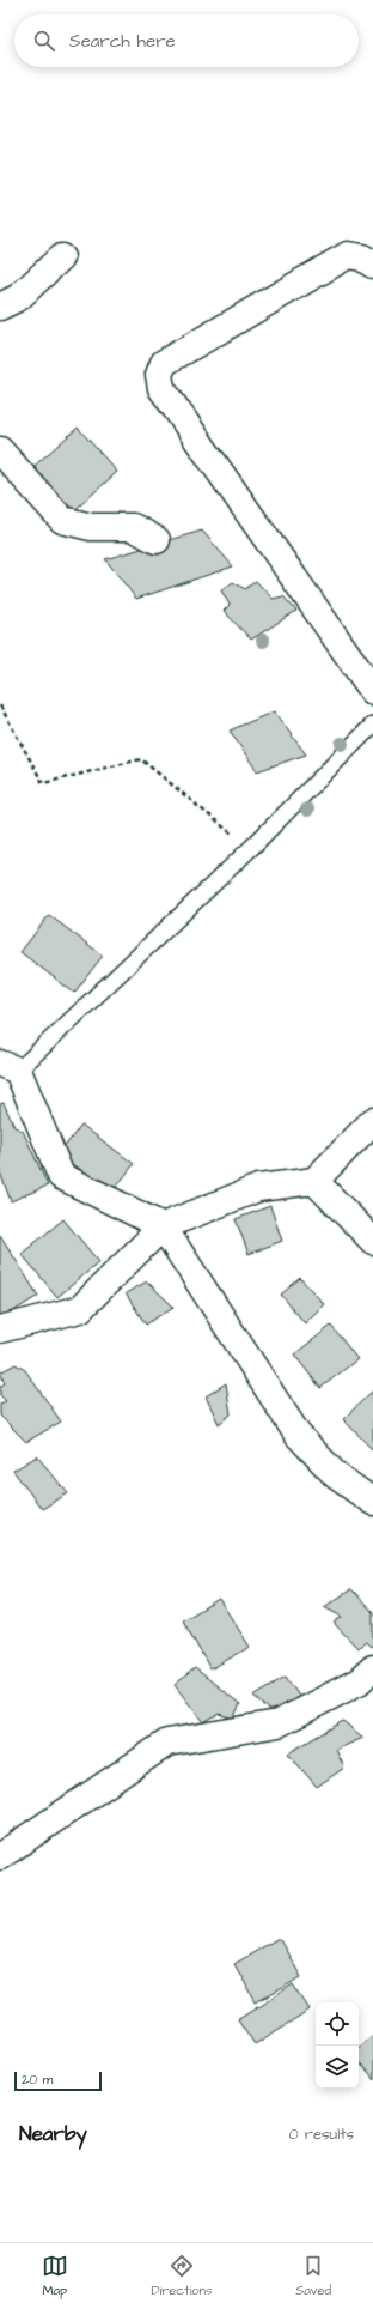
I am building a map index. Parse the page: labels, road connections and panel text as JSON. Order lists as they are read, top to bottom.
{
  "scale_bar": "20 m",
  "page": {
    "search": "Search here",
    "scale": "20 m",
    "heading": ["Nearby", "0 results"],
    "nav": ["Map", "Directions", "Saved"]
  }
}
